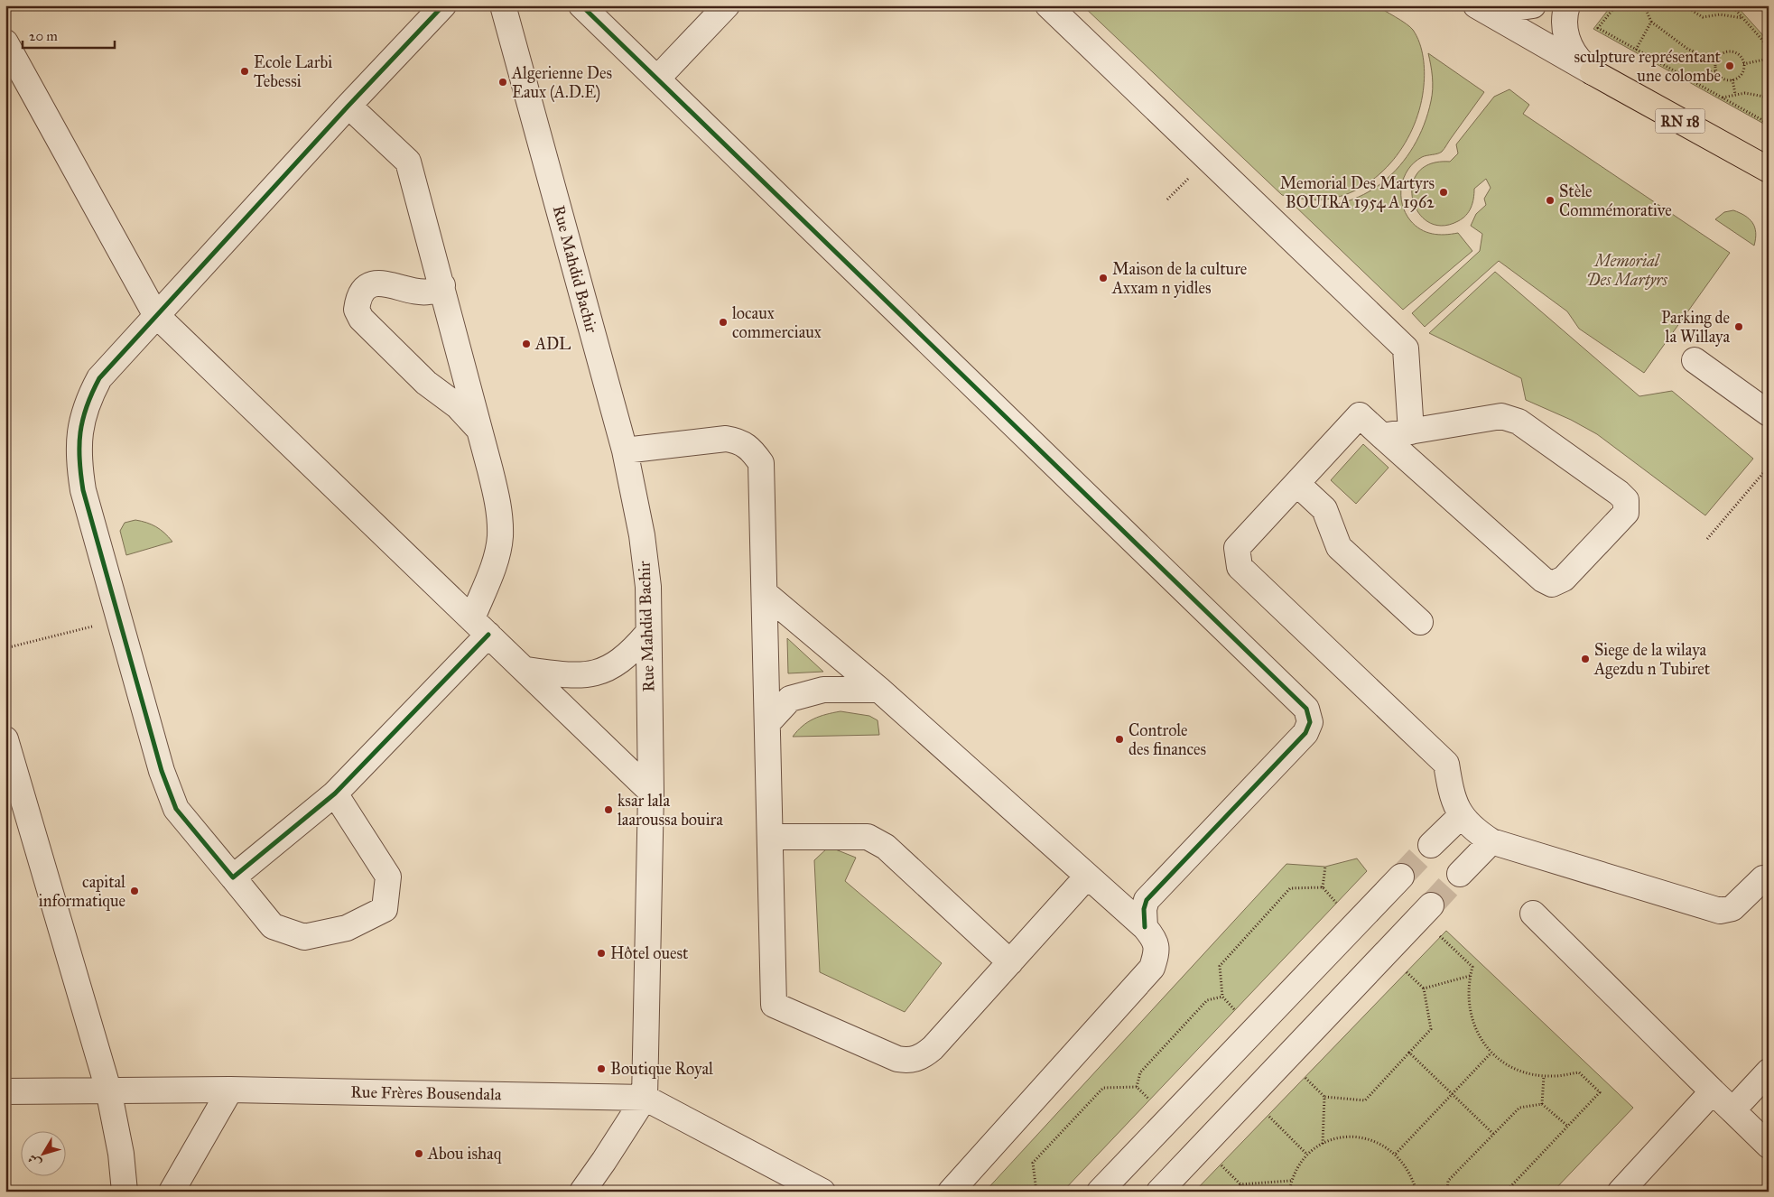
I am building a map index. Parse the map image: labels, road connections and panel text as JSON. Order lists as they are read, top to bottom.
{
  "streets": {
    "main road": ["RN 18"],
    "street": ["Rue Mahdid Bachir", "Rue Frères Bousendala"]
  },
  "crossings": [
    ["Rue Mahdid Bachir", "Rue Frères Bousendala"]
  ],
  "parks": ["Memorial Des Martyrs"],
  "places": [
    "sculpture représentant une colombe",
    "Ecole Larbi Tebessi",
    "Algerienne Des Eaux (A.D.E)",
    "Memorial Des Martyrs BOUIRA 1954 A 1962",
    "Stèle Commémorative",
    "Maison de la culture Axxam n yidles",
    "locaux commerciaux",
    "Parking de la Willaya",
    "ADL",
    "Siege de la wilaya Agezdu n Tubiret",
    "Controle des finances",
    "ksar lala laaroussa bouira",
    "capital informatique",
    "Hôtel ouest",
    "Boutique Royal",
    "Abou ishaq"
  ],
  "scale_bar": "20 m",
  "north": "bottom left"
}
